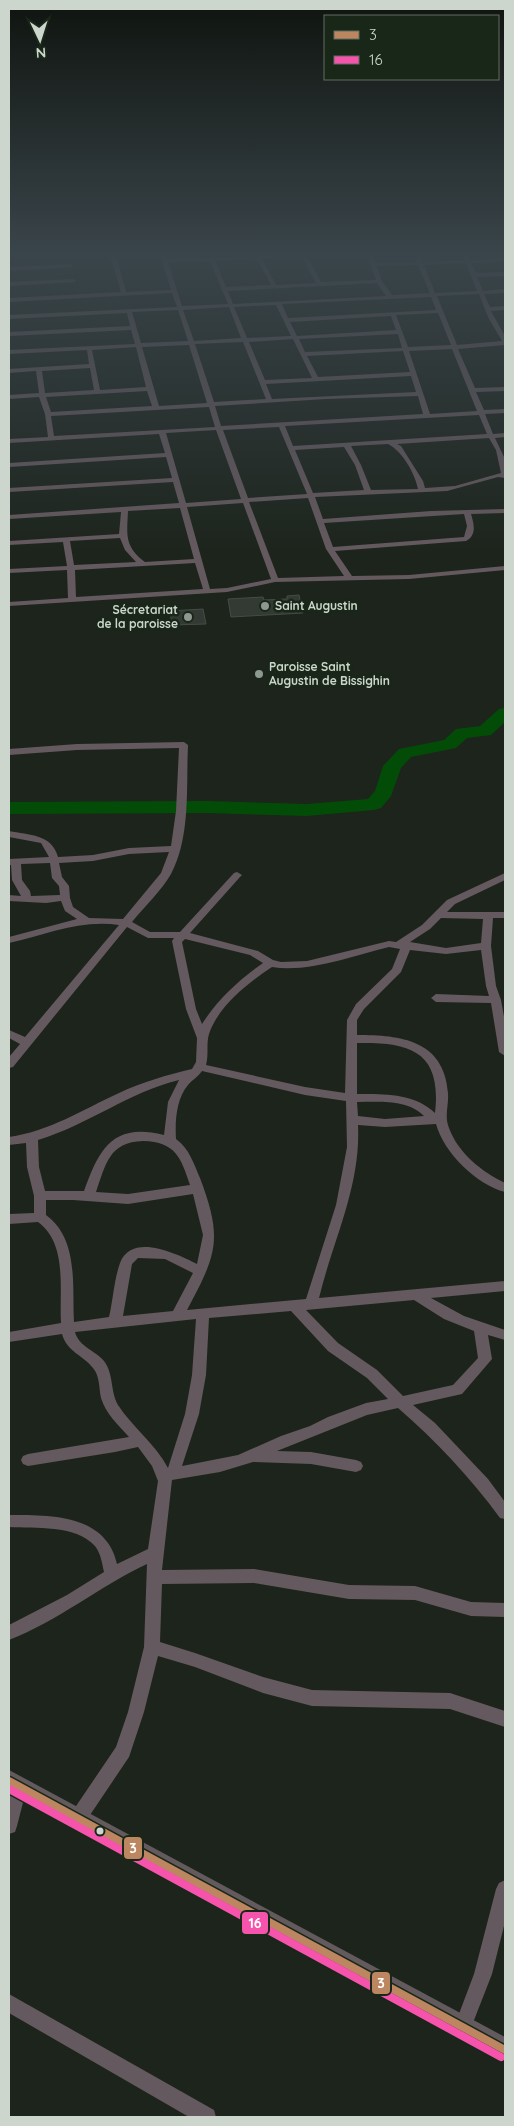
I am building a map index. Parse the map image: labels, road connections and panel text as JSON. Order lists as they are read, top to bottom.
{
  "places": ["Saint Augustin", "Sécretariat de la paroisse", "Paroisse Saint Augustin de Bissighin"],
  "lines": ["transit line 3", "transit line 16"],
  "legend": ["3", "16"],
  "north": "bottom"
}
